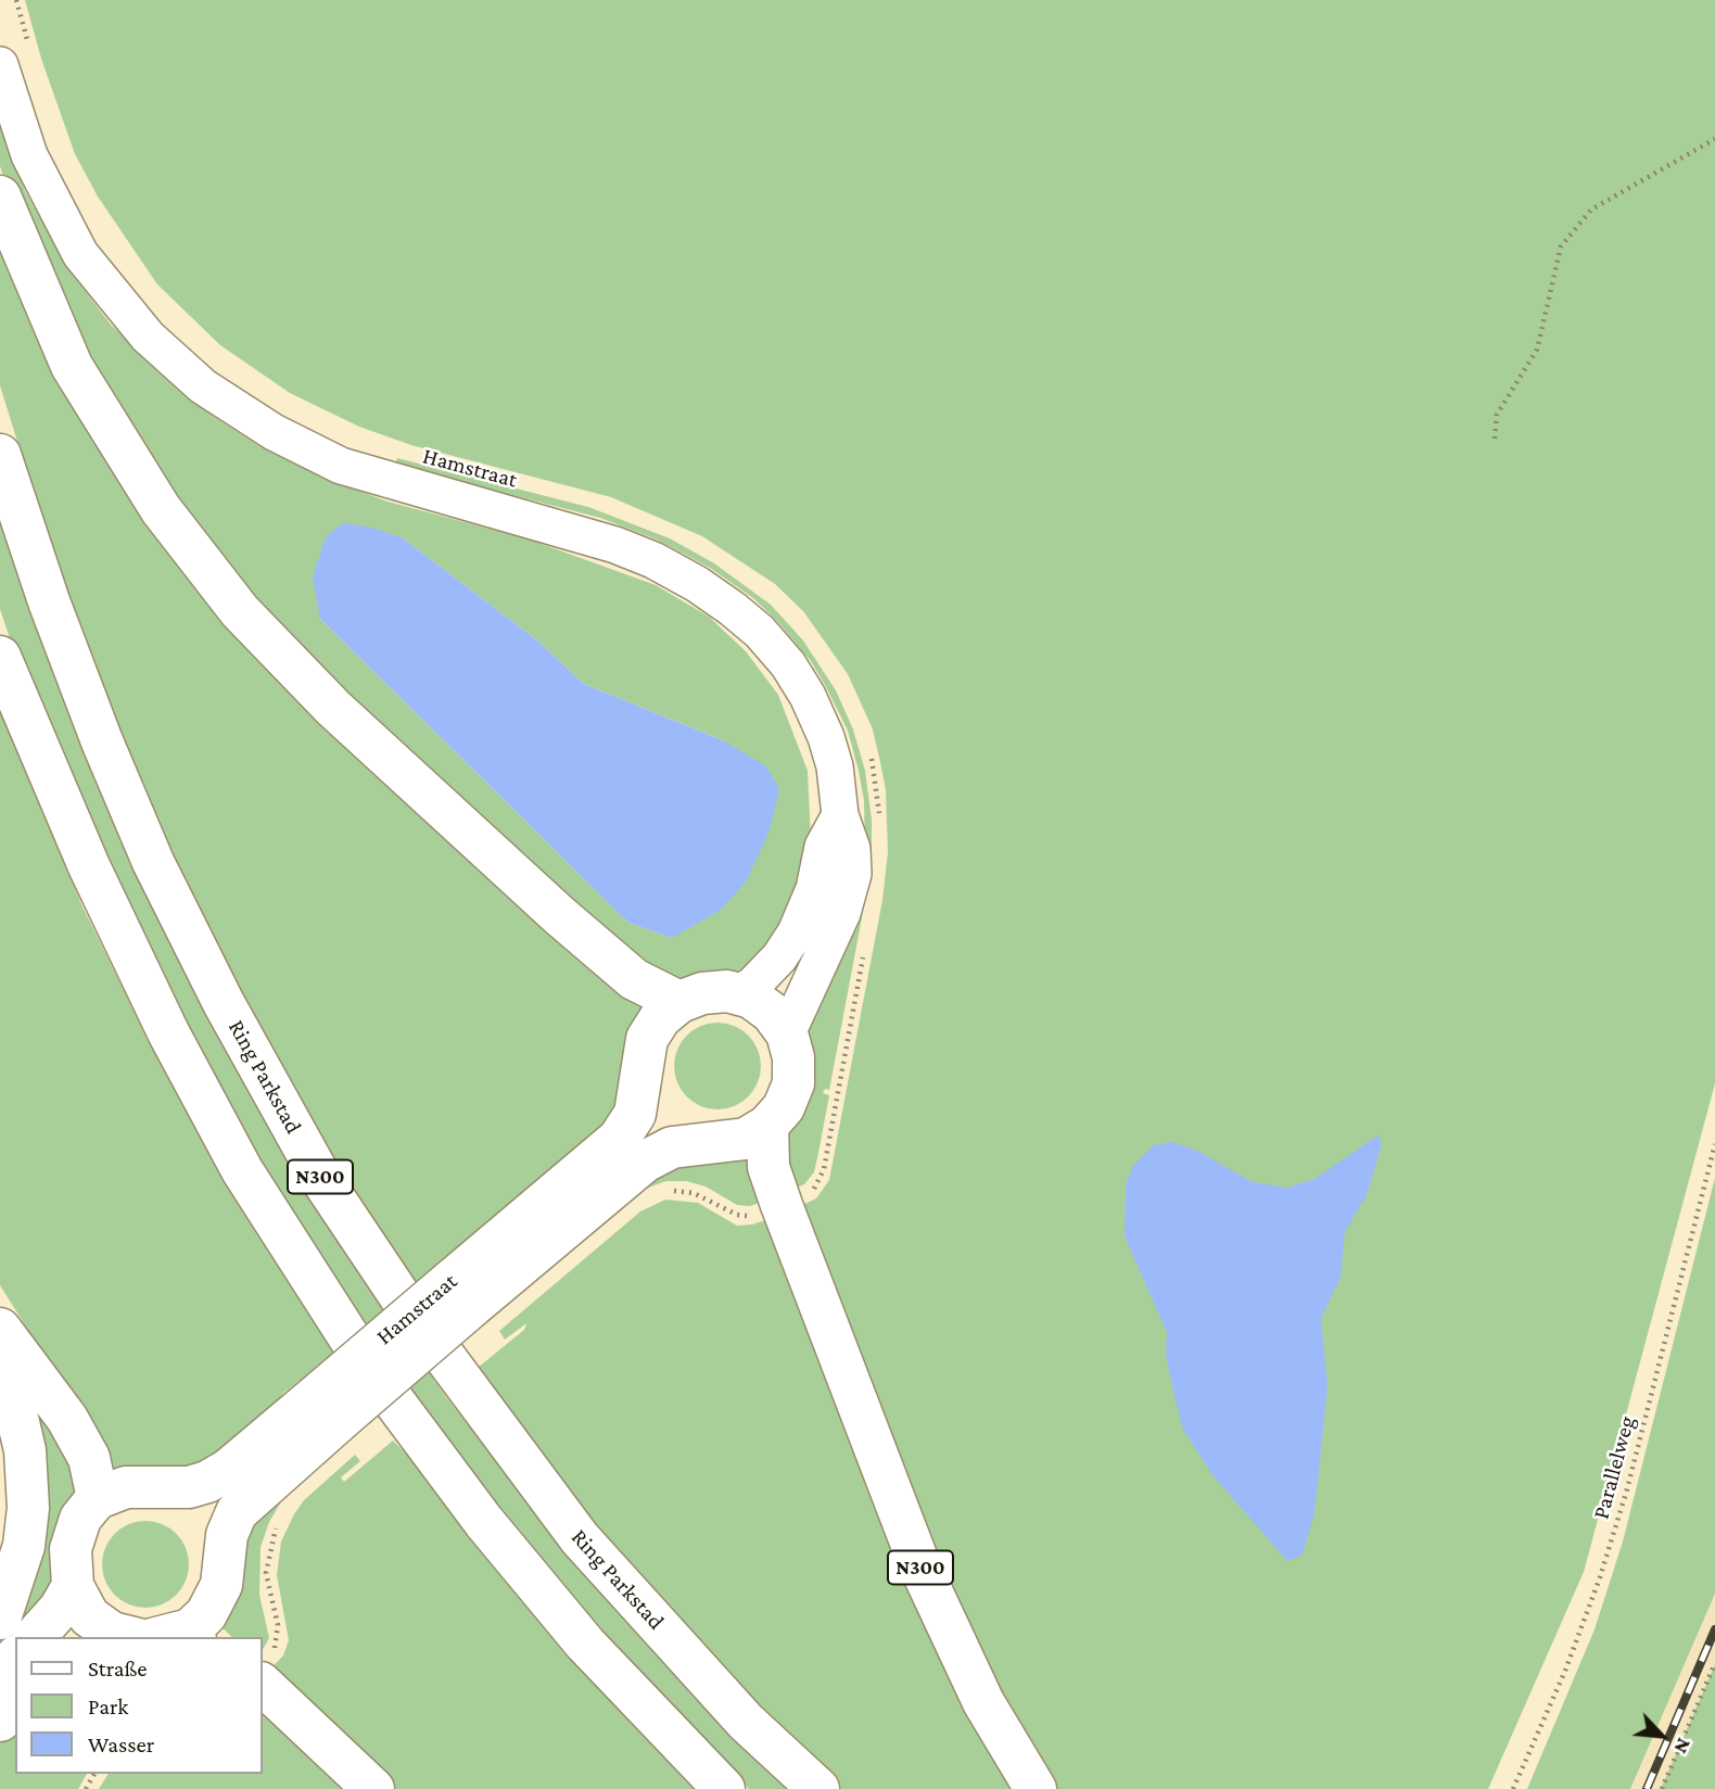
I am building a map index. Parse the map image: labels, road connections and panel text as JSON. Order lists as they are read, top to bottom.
{
  "streets": {
    "main road": ["Hamstraat", "Ring Parkstad", "N300"],
    "path": ["Parallelweg"]
  },
  "crossings": [
    ["Hamstraat", "N300"]
  ],
  "legend": ["Straße", "Park", "Wasser"],
  "north": "bottom right"
}
